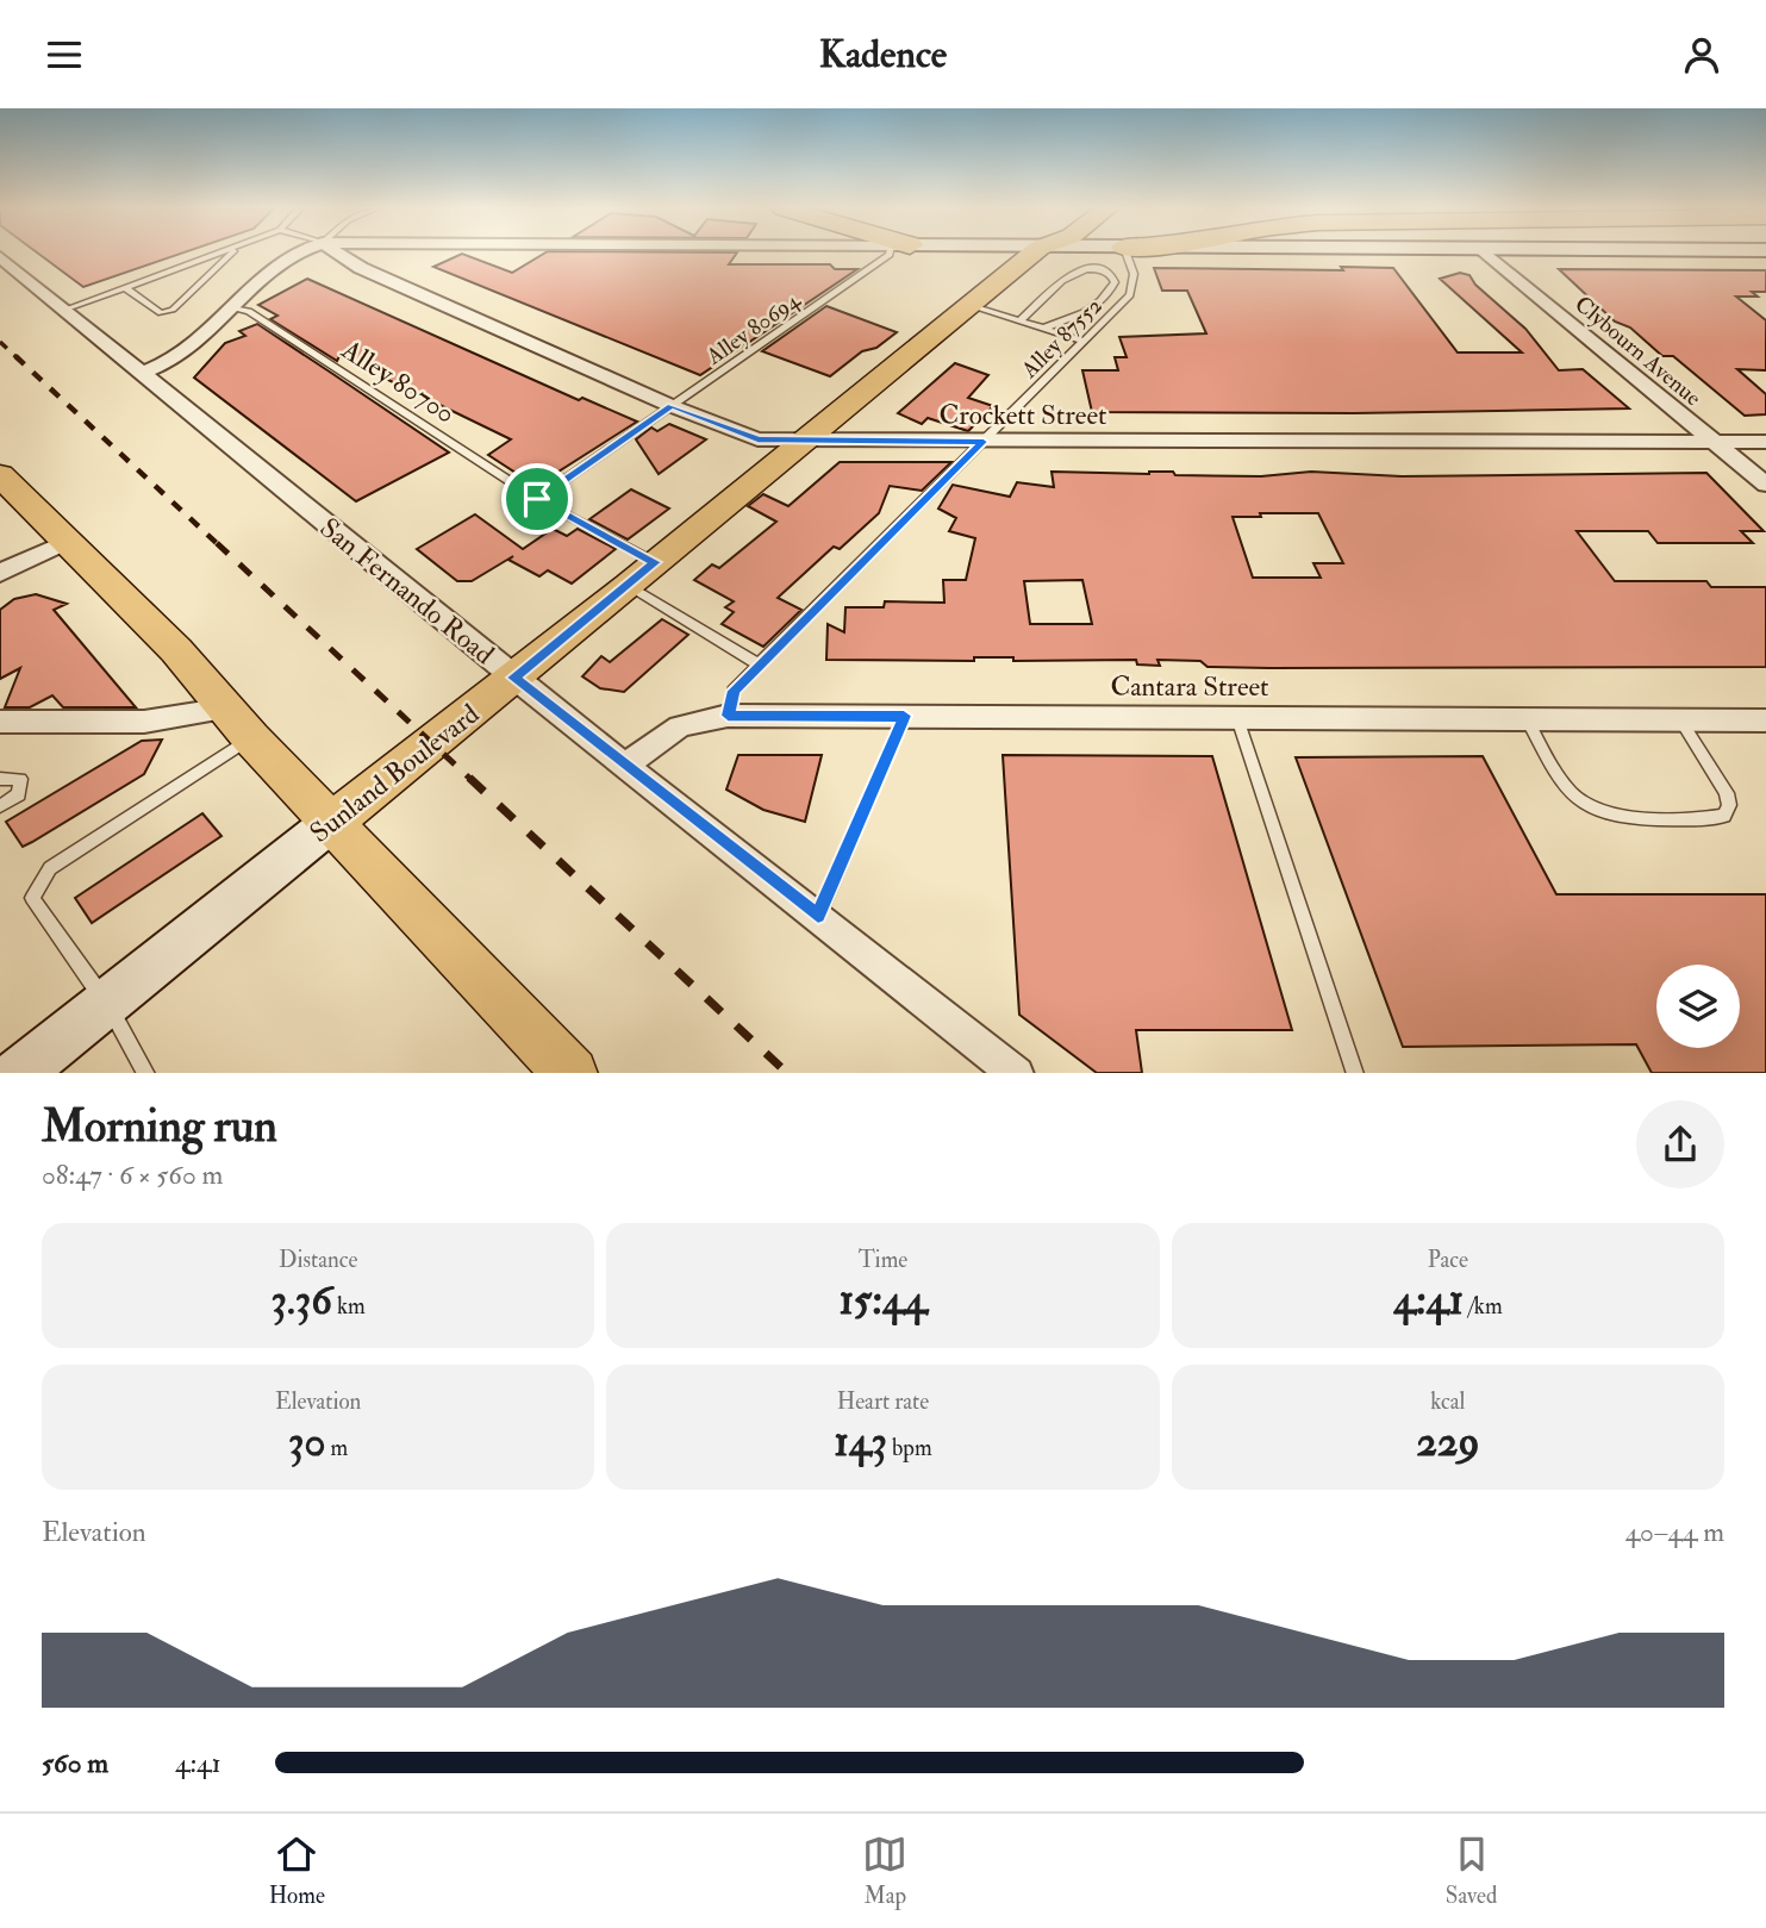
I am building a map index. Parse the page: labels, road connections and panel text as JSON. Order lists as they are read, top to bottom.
{
  "streets": {
    "main road": ["Sunland Boulevard"],
    "street": [
      "Clybourn Avenue",
      "Crockett Street",
      "San Fernando Road",
      "Cantara Street"
    ],
    "lane": ["Alley 80694", "Alley 87552", "Alley 80700"]
  },
  "crossings": [
    ["Alley 80694", "Alley 80700"],
    ["Alley 80694", "Crockett Street"],
    ["Alley 87552", "Crockett Street"],
    ["Alley 87552", "Cantara Street"],
    ["Clybourn Avenue", "Crockett Street"],
    ["Alley 80700", "Sunland Boulevard"],
    ["Crockett Street", "Sunland Boulevard"],
    ["San Fernando Road", "Cantara Street"],
    ["San Fernando Road", "Sunland Boulevard"]
  ],
  "page": {
    "header": "Kadence",
    "heading": ["Morning run", "08:47 · 6 × 560 m"],
    "stats": [
      ["Distance", "3.36 km"],
      ["Time", "15:44"],
      ["Pace", "4:41 /km"],
      ["Elevation", "30 m"],
      ["Heart rate", "143 bpm"],
      ["kcal", "229"]
    ],
    "chart": ["Elevation", "40–44 m"],
    "list": [
      {
        "name": "560 m",
        "note": "4:41"
      }
    ],
    "tabs": ["Home", "Map", "Saved"]
  }
}
